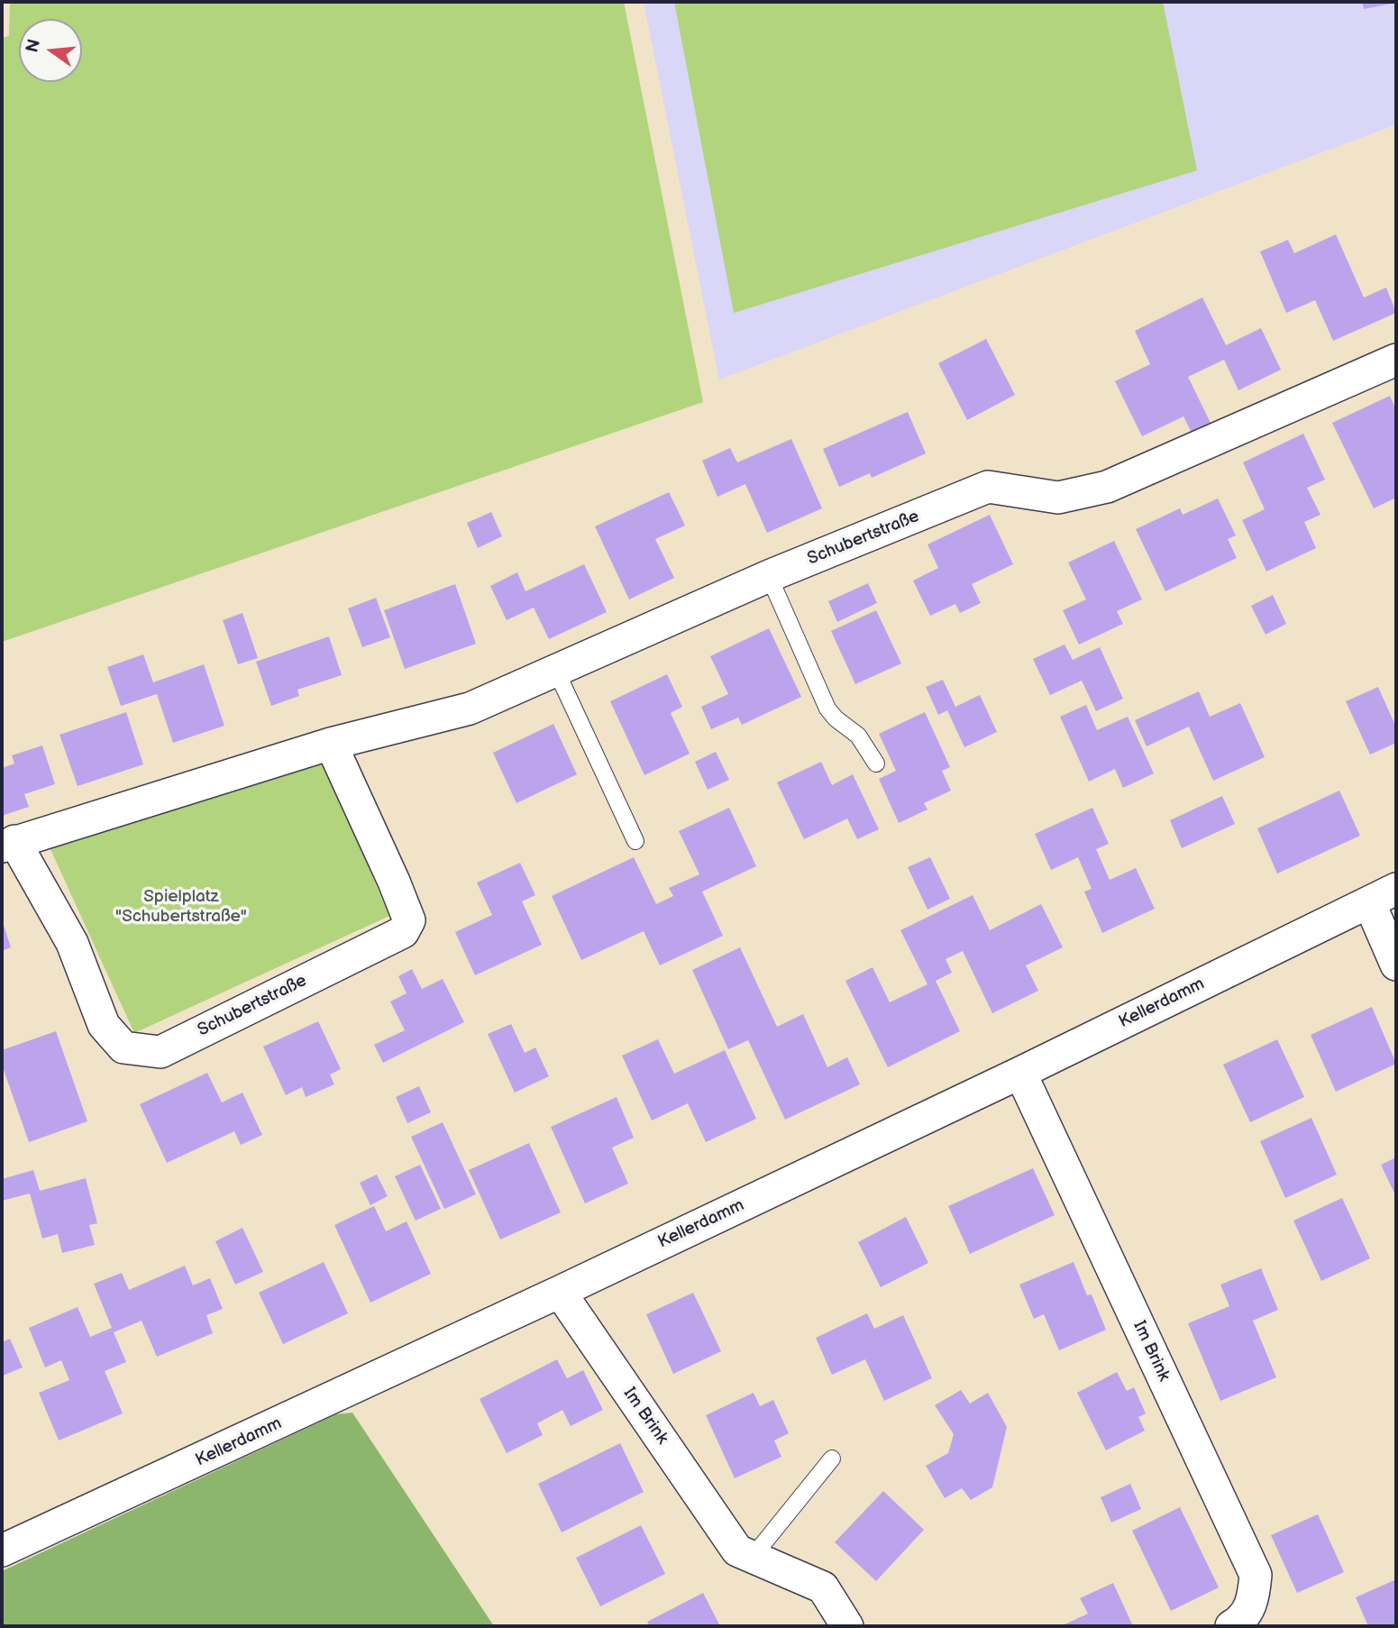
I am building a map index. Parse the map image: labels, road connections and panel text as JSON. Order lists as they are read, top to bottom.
{
  "streets": {
    "street": ["Schubertstraße", "Kellerdamm", "Im Brink"]
  },
  "crossings": [
    ["Kellerdamm", "Im Brink"]
  ],
  "parks": ["Spielplatz \"Schubertstraße\""],
  "north": "left"
}
